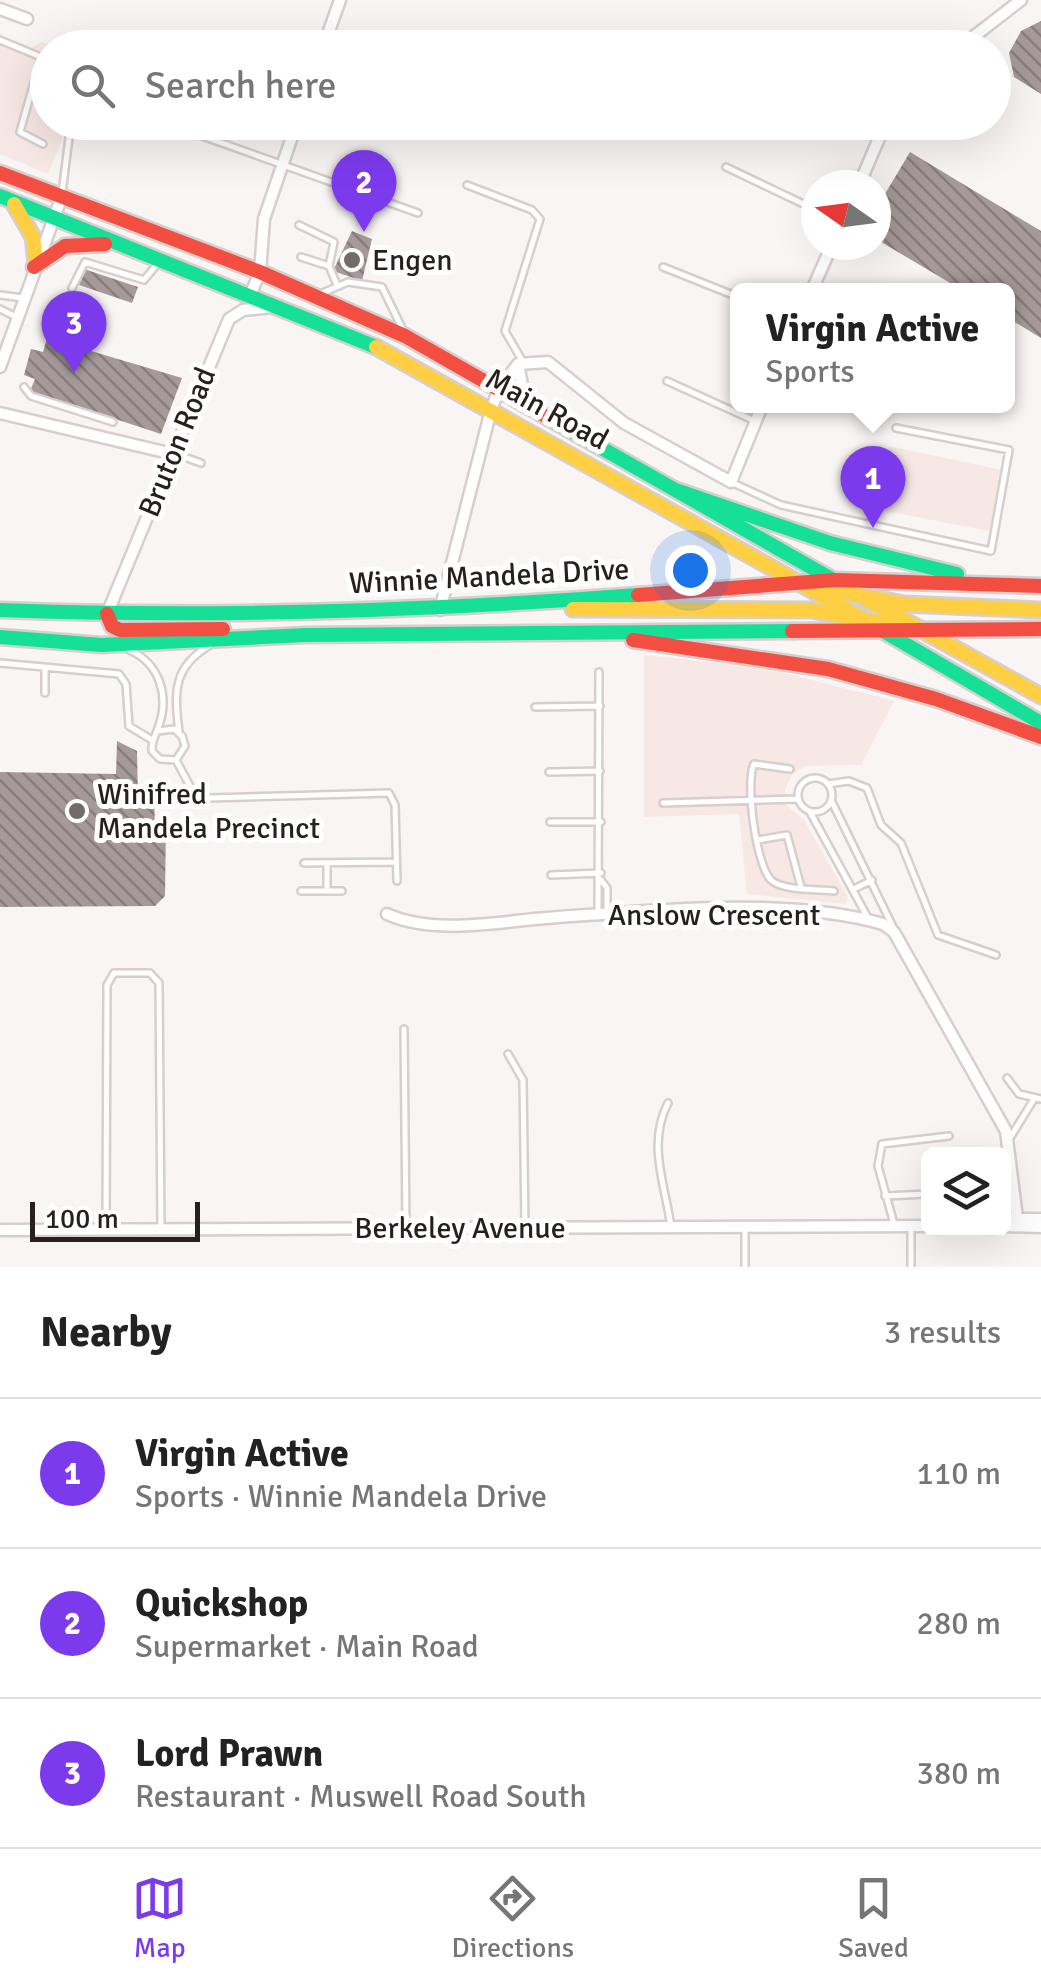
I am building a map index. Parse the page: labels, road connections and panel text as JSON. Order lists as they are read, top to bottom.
{
  "streets": {
    "main road": ["Main Road", "Winnie Mandela Drive"],
    "street": ["Bruton Road", "Anslow Crescent", "Berkeley Avenue"]
  },
  "crossings": [
    ["Main Road", "Bruton Road"],
    ["Main Road", "Winnie Mandela Drive"],
    ["Bruton Road", "Winnie Mandela Drive"]
  ],
  "places": ["Engen", "Winifred Mandela Precinct"],
  "scale_bar": "100 m",
  "north": "left",
  "page": {
    "search": "Search here",
    "pins": ["2", "3", "1"],
    "popup": ["Virgin Active", "Sports"],
    "scale": "100 m",
    "heading": ["Nearby", "3 results"],
    "list": [
      {
        "mark": "1",
        "name": "Virgin Active",
        "note": "Sports · Winnie Mandela Drive",
        "value": "110 m"
      },
      {
        "mark": "2",
        "name": "Quickshop",
        "note": "Supermarket · Main Road",
        "value": "280 m"
      },
      {
        "mark": "3",
        "name": "Lord Prawn",
        "note": "Restaurant · Muswell Road South",
        "value": "380 m"
      }
    ],
    "nav": ["Map", "Directions", "Saved"]
  }
}
